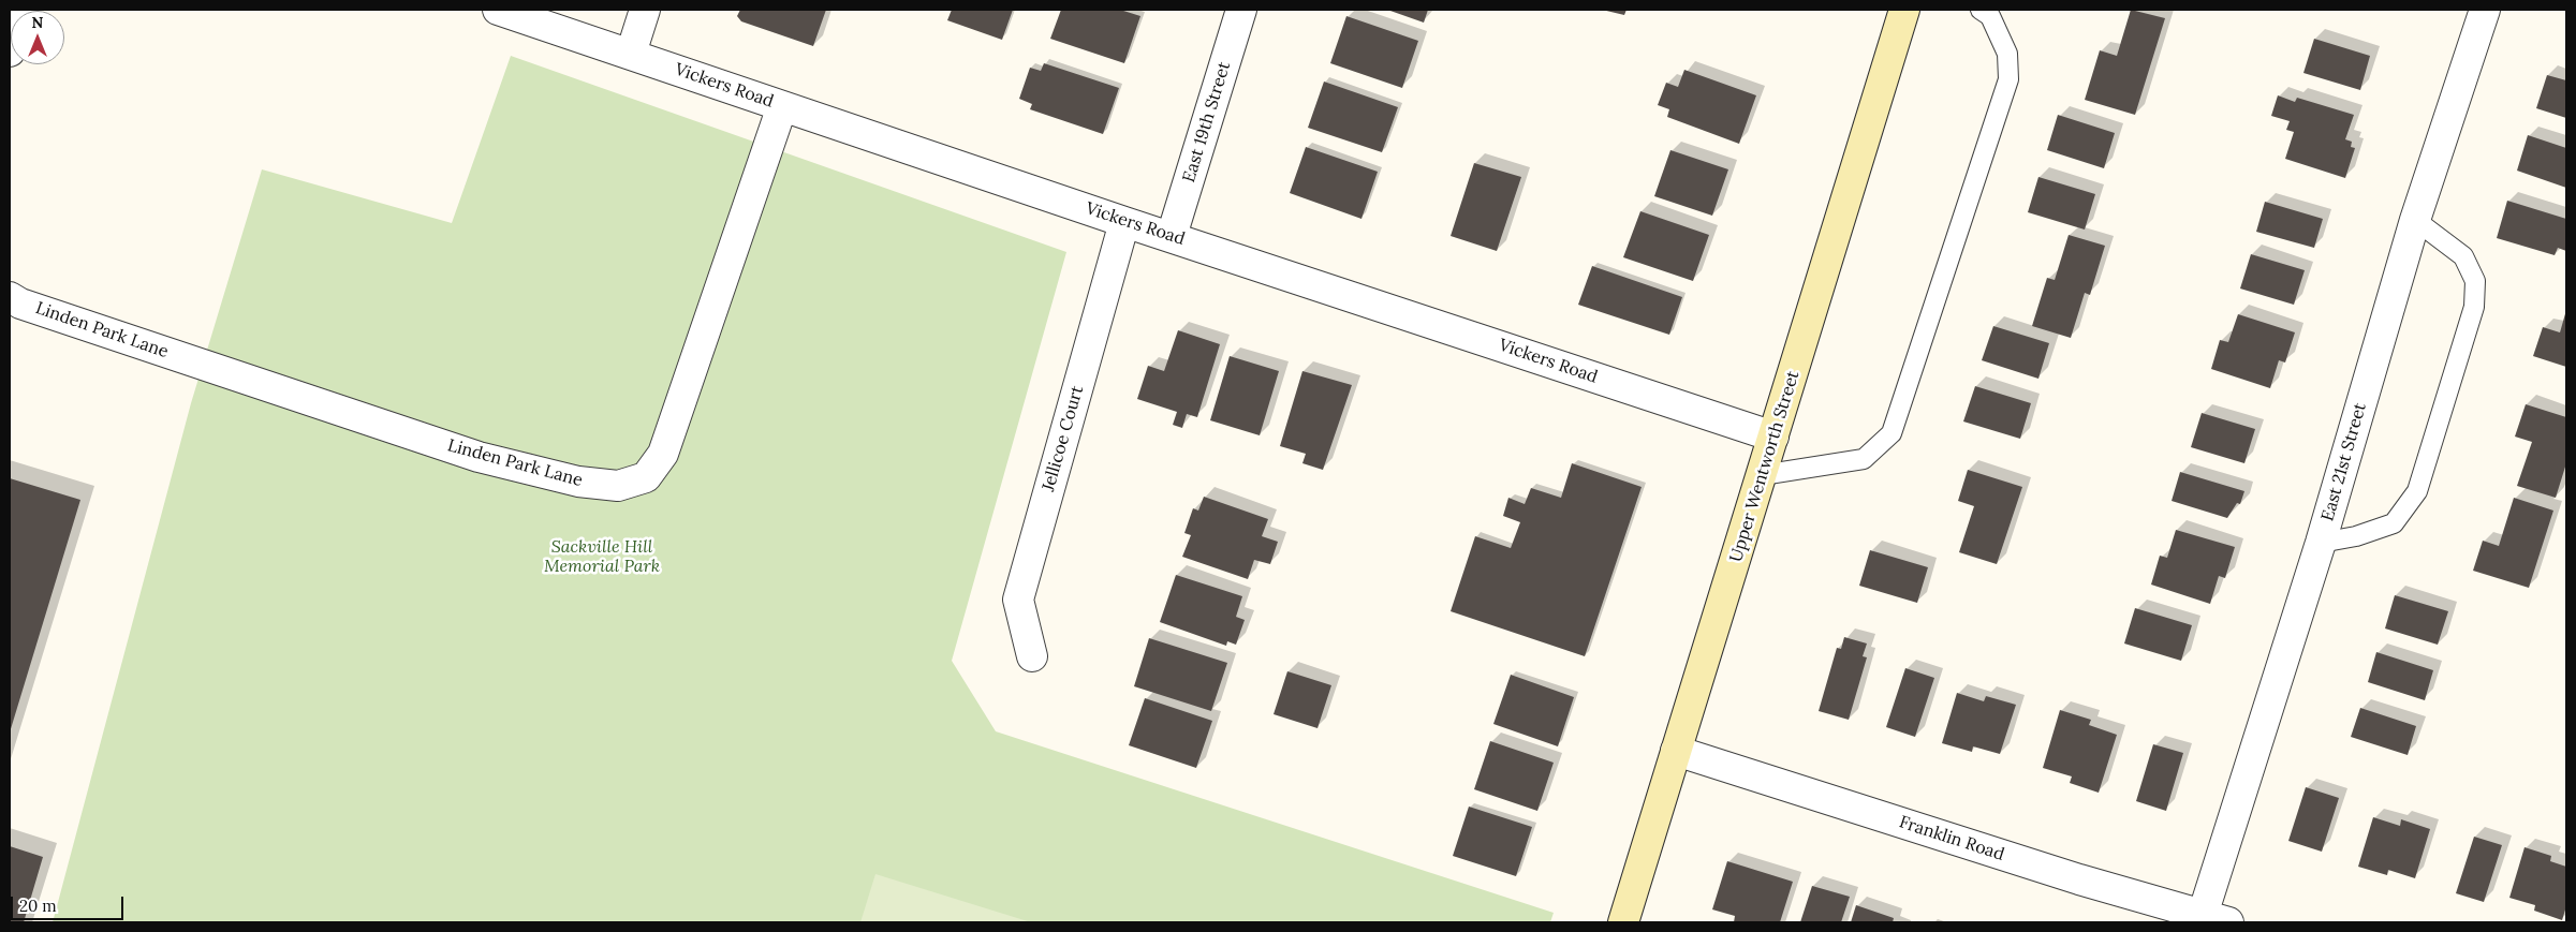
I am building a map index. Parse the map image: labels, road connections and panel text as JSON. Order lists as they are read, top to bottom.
{
  "streets": {
    "main road": ["Upper Wentworth Street"],
    "street": [
      "Vickers Road",
      "East 19th Street",
      "Linden Park Lane",
      "Jellicoe Court",
      "East 21st Street",
      "Franklin Road"
    ]
  },
  "crossings": [
    ["Vickers Road", "East 19th Street"],
    ["Vickers Road", "Linden Park Lane"],
    ["Vickers Road", "Jellicoe Court"],
    ["Vickers Road", "Upper Wentworth Street"],
    ["East 21st Street", "Franklin Road"],
    ["Upper Wentworth Street", "Franklin Road"]
  ],
  "parks": ["Sackville Hill Memorial Park"],
  "scale_bar": "20 m",
  "north": "top"
}
